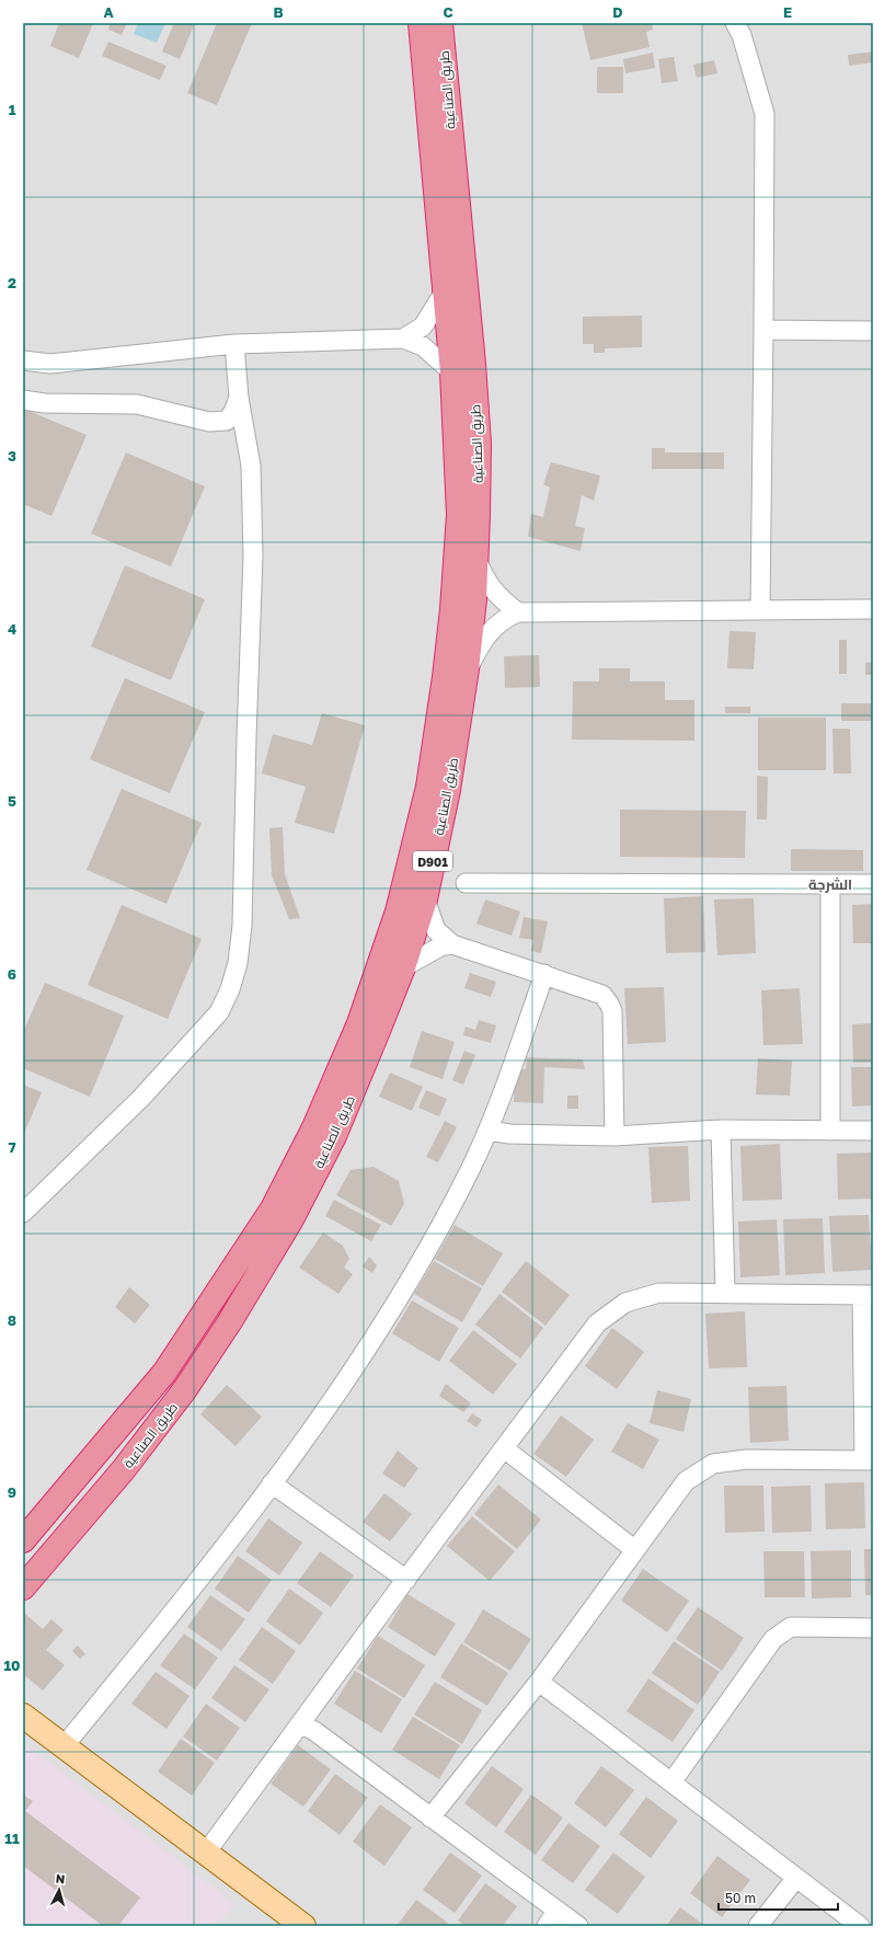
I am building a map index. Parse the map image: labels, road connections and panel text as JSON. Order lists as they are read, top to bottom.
{
  "streets": {
    "highway": ["طريق الصناعية", "D901"]
  },
  "districts": ["الشرجة"],
  "scale_bar": "50 m",
  "north": "top",
  "grid": {
    "columns": [
      "A",
      "B",
      "C",
      "D",
      "E"
    ],
    "rows": [
      "1",
      "2",
      "3",
      "4",
      "5",
      "6",
      "7",
      "8",
      "9",
      "10",
      "11"
    ]
  }
}
